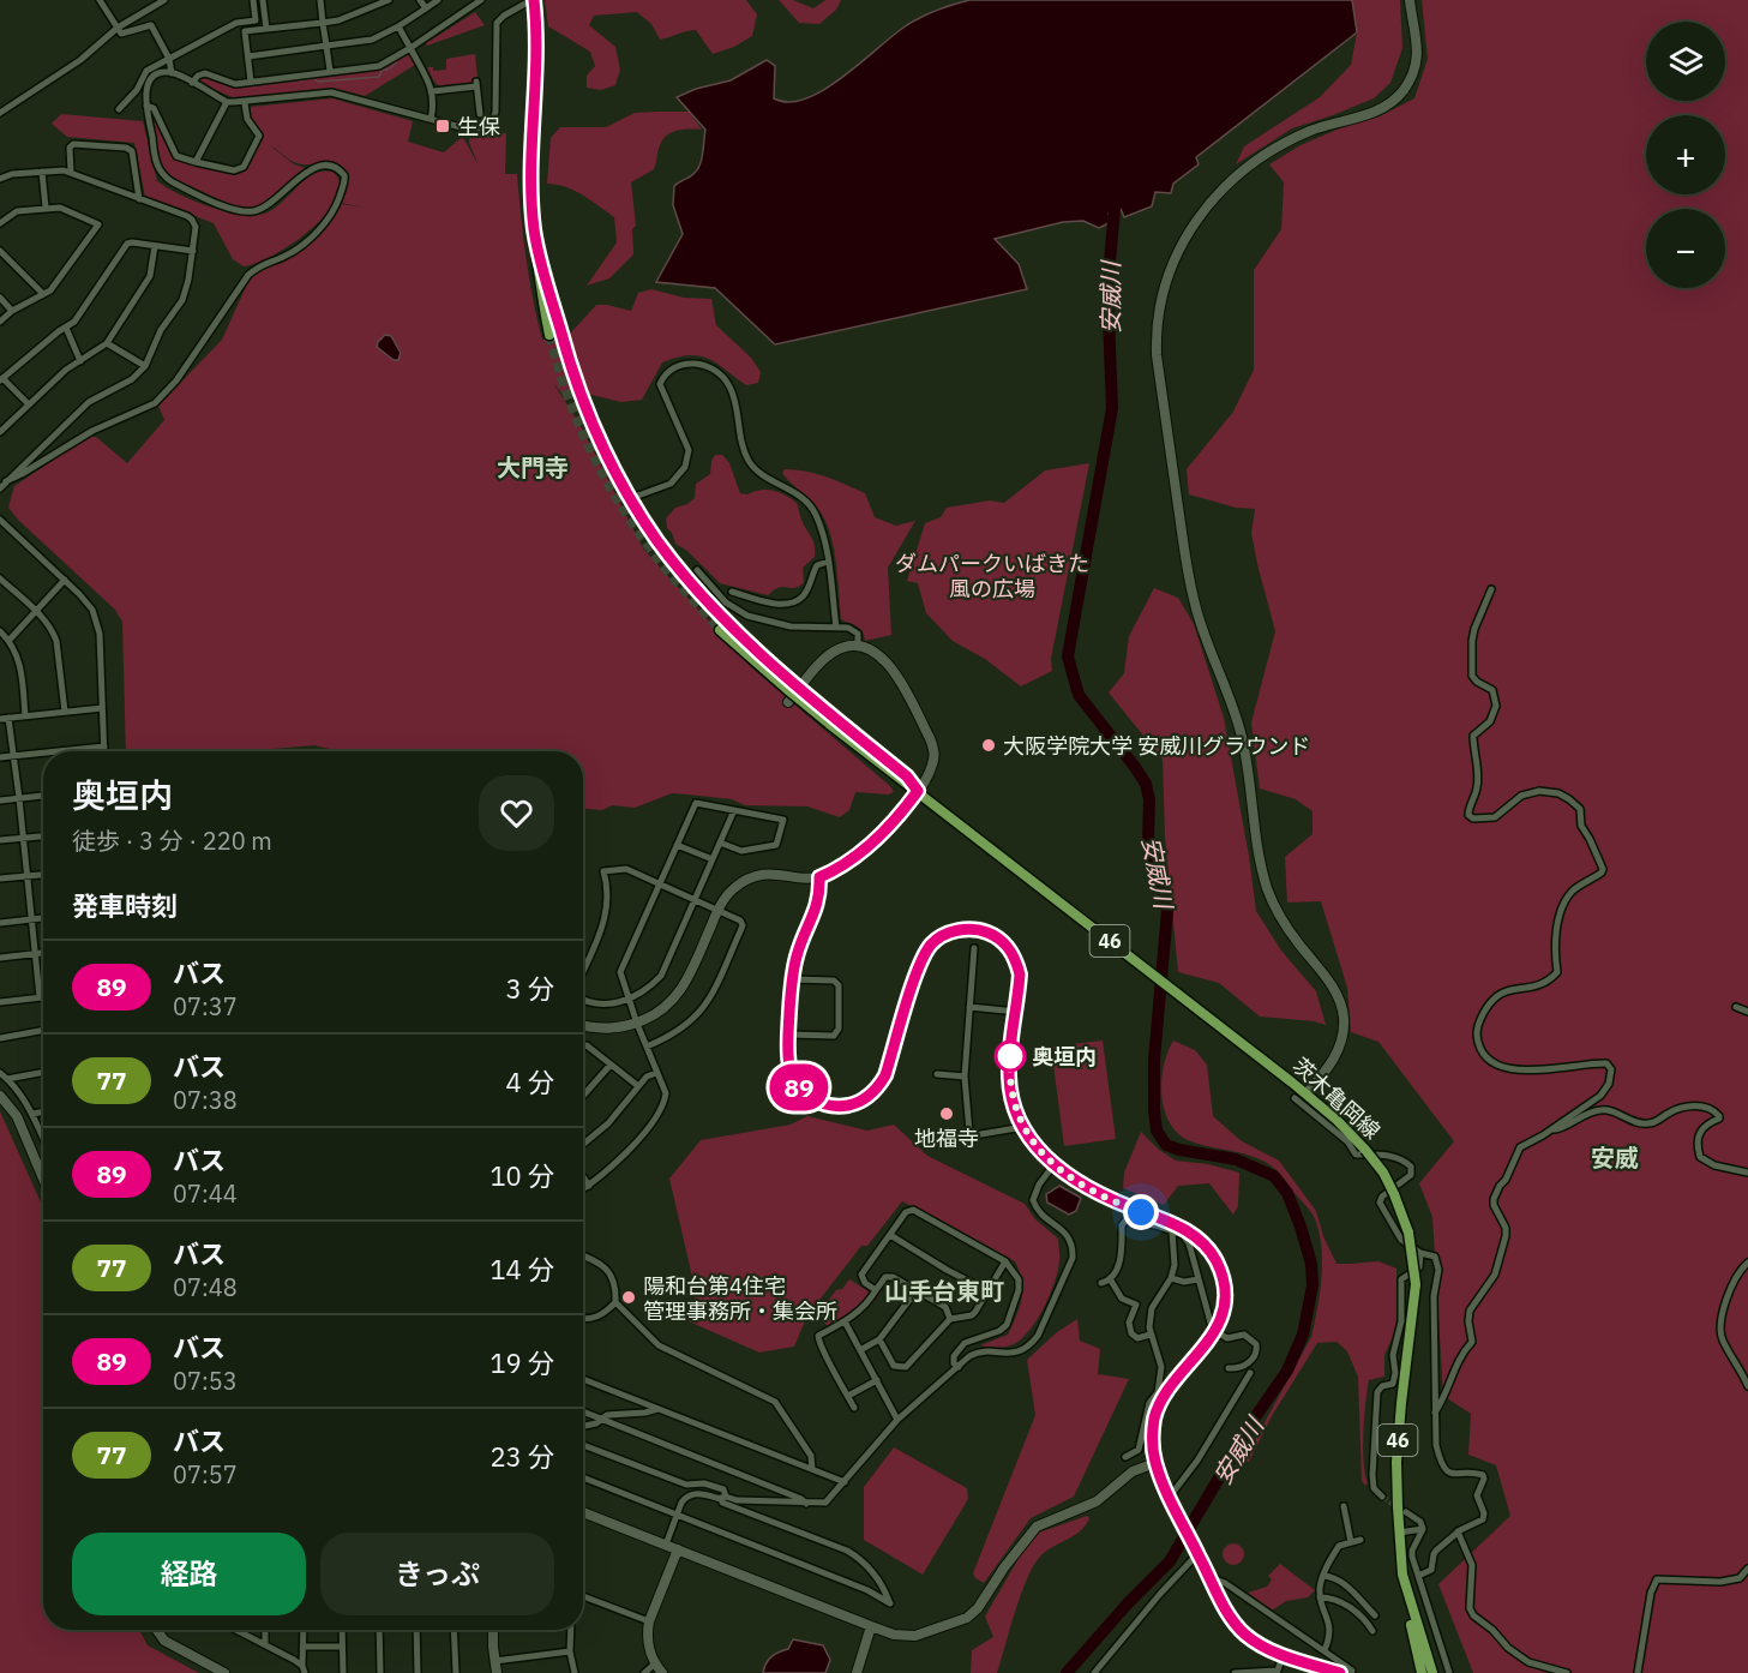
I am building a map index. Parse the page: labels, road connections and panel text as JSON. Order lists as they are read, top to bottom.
{
  "streets": {
    "main road": ["46", "茨木亀岡線"]
  },
  "districts": ["大門寺", "安威", "山手台東町"],
  "water": ["安威川"],
  "parks": ["ダムパークいばきた 風の広場"],
  "places": {
    "transit": ["生保"],
    "other": [
      "大阪学院大学 安威川グラウンド",
      "奥垣内",
      "地福寺",
      "陽和台第4住宅 管理事務所・集会所"
    ]
  },
  "lines": ["bus line 89"],
  "page": {
    "on_map": "89",
    "map_buttons": ["+", "−"],
    "heading": [
      ["奥垣内", "徒歩 · 3 分 · 220 m"],
      "発車時刻"
    ],
    "list": [
      {
        "mark": "89",
        "name": "バス",
        "note": "07:37",
        "value": "3 分"
      },
      {
        "mark": "77",
        "name": "バス",
        "note": "07:38",
        "value": "4 分"
      },
      {
        "mark": "89",
        "name": "バス",
        "note": "07:44",
        "value": "10 分"
      },
      {
        "mark": "77",
        "name": "バス",
        "note": "07:48",
        "value": "14 分"
      },
      {
        "mark": "89",
        "name": "バス",
        "note": "07:53",
        "value": "19 分"
      },
      {
        "mark": "77",
        "name": "バス",
        "note": "07:57",
        "value": "23 分"
      }
    ],
    "buttons": ["経路", "きっぷ"]
  }
}
